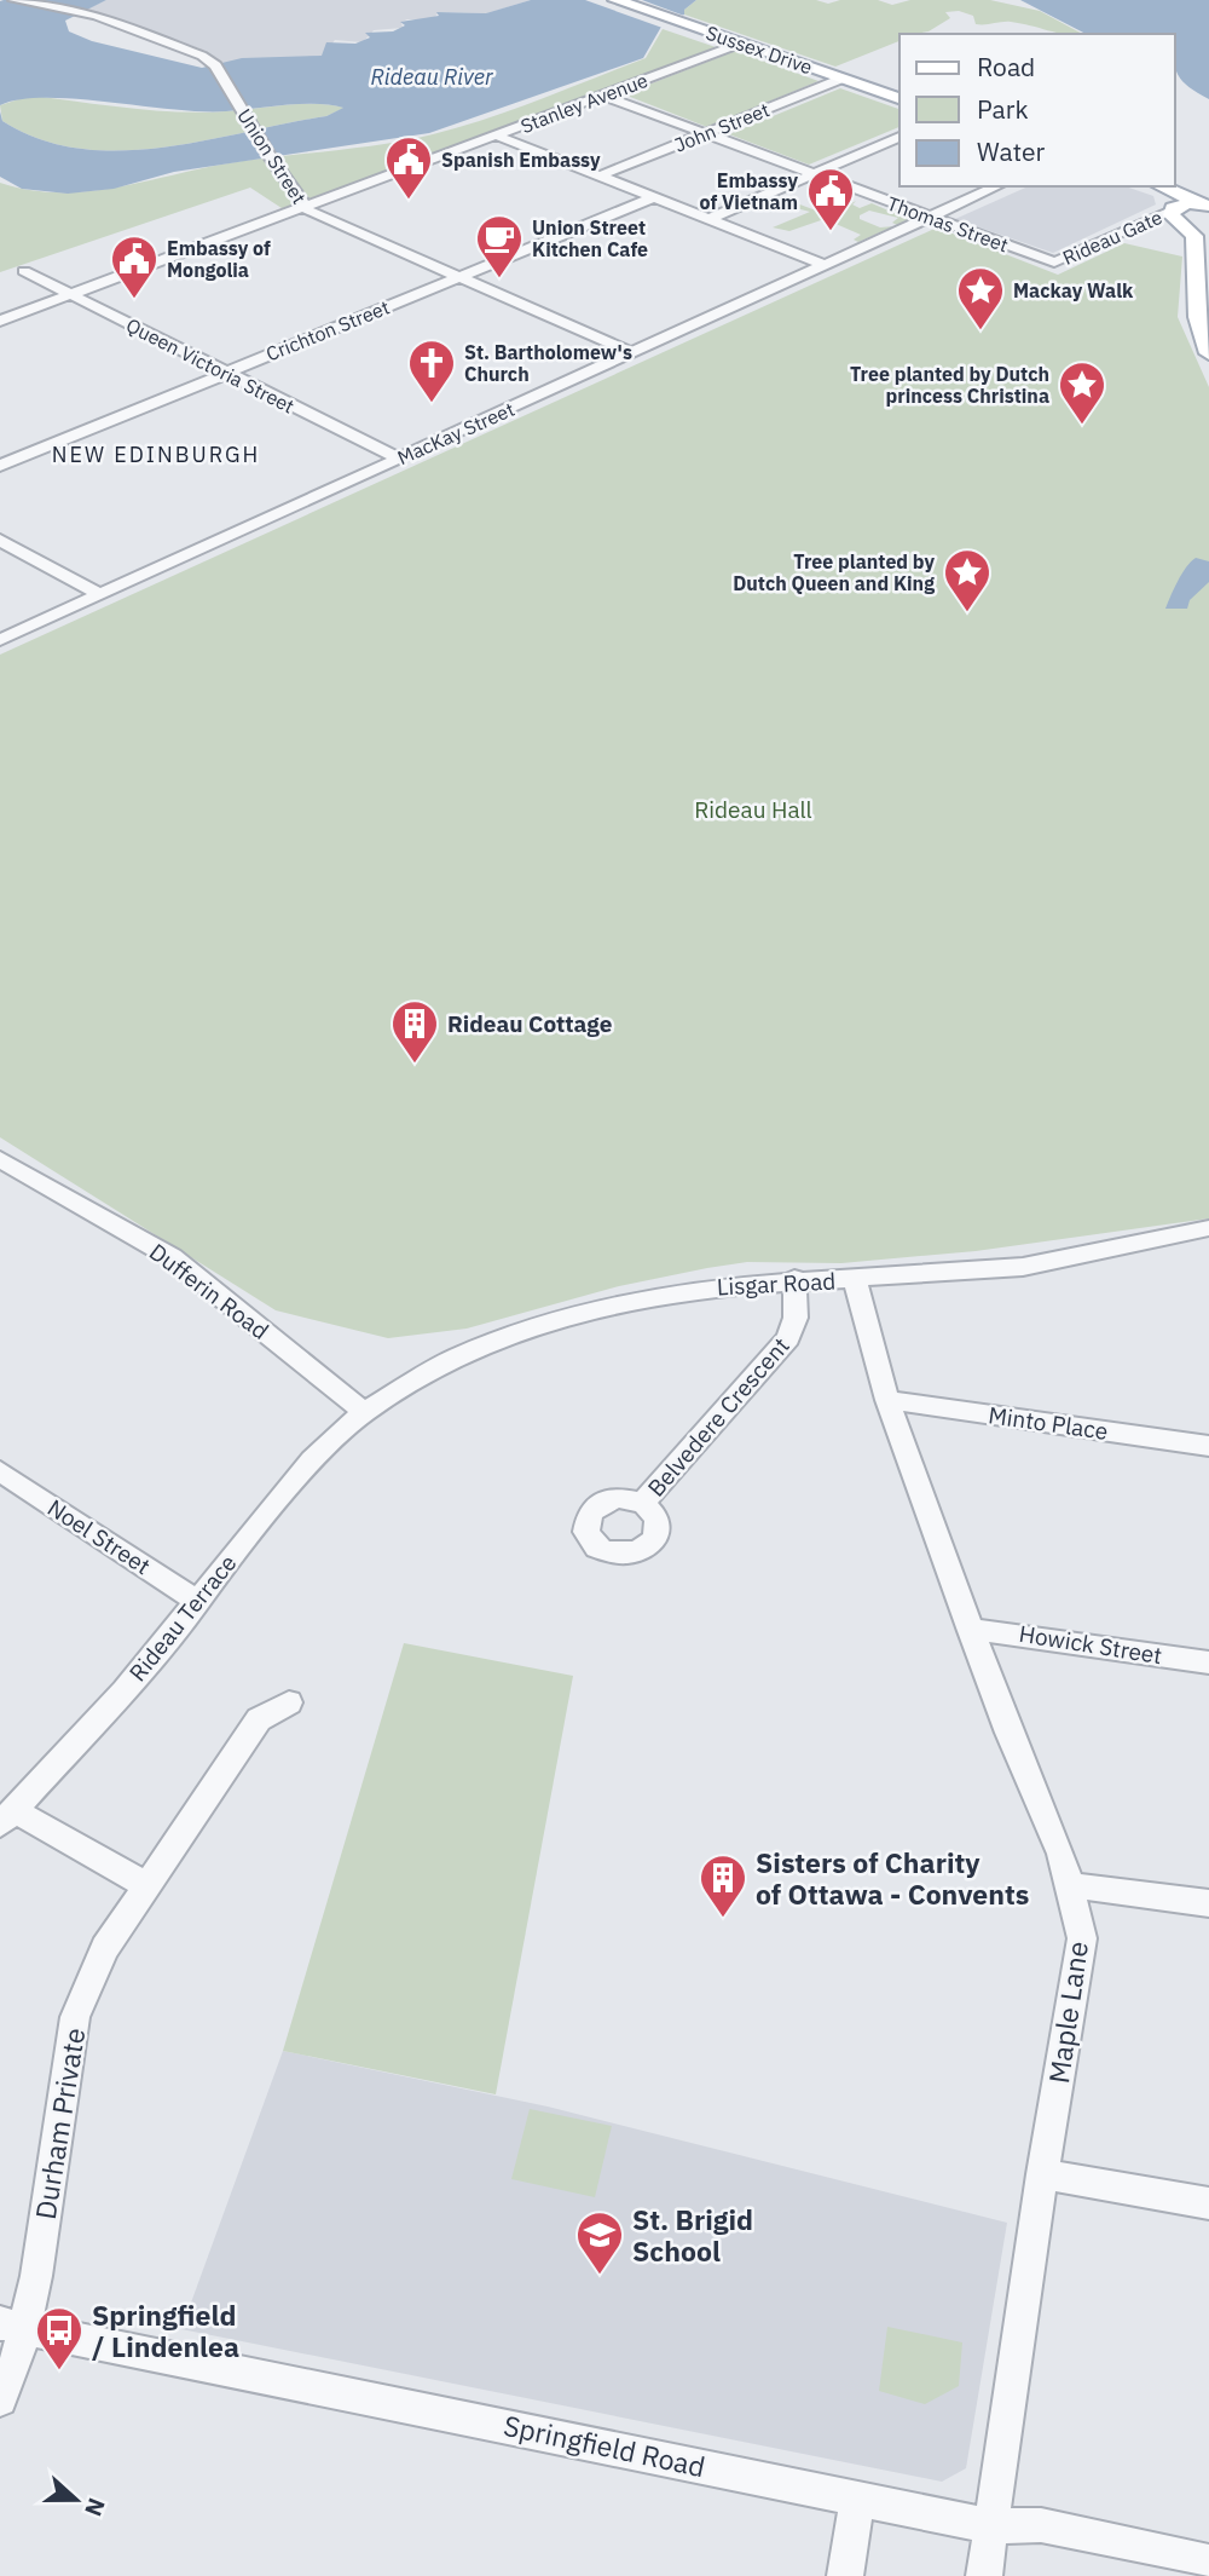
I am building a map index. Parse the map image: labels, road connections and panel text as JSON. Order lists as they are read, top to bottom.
{
  "streets": {
    "main road": ["Sussex Drive"],
    "street": [
      "Stanley Avenue",
      "John Street",
      "Union Street",
      "Thomas Street",
      "Rideau Gate",
      "Crichton Street",
      "Queen Victoria Street",
      "MacKay Street",
      "Lisgar Road",
      "Dufferin Road",
      "Belvedere Crescent",
      "Minto Place",
      "Noel Street",
      "Rideau Terrace",
      "Howick Street",
      "Maple Lane",
      "Durham Private",
      "Springfield Road"
    ]
  },
  "crossings": [
    ["Sussex Drive", "Stanley Avenue"],
    ["Sussex Drive", "John Street"],
    ["Stanley Avenue", "Union Street"],
    ["Stanley Avenue", "Thomas Street"],
    ["Stanley Avenue", "Queen Victoria Street"],
    ["John Street", "Thomas Street"],
    ["Union Street", "Crichton Street"],
    ["Union Street", "MacKay Street"],
    ["Thomas Street", "Rideau Gate"],
    ["Thomas Street", "MacKay Street"],
    ["Crichton Street", "Queen Victoria Street"],
    ["Queen Victoria Street", "MacKay Street"],
    ["Lisgar Road", "Dufferin Road"],
    ["Lisgar Road", "Belvedere Crescent"],
    ["Lisgar Road", "Rideau Terrace"],
    ["Lisgar Road", "Maple Lane"],
    ["Dufferin Road", "Rideau Terrace"],
    ["Minto Place", "Maple Lane"],
    ["Noel Street", "Rideau Terrace"],
    ["Howick Street", "Maple Lane"],
    ["Maple Lane", "Springfield Road"],
    ["Durham Private", "Springfield Road"]
  ],
  "districts": ["NEW EDINBURGH"],
  "water": ["Rideau River"],
  "parks": ["Rideau Hall"],
  "places": {
    "public building": ["Spanish Embassy", "Embassy of Vietnam", "Embassy of Mongolia"],
    "cafe": ["Union Street Kitchen Cafe"],
    "place": ["Mackay Walk", "Tree planted by Dutch princess Christina", "Tree planted by Dutch Queen and King"],
    "church": ["St. Bartholomew's Church"],
    "building": ["Rideau Cottage", "Sisters of Charity of Ottawa - Convents"],
    "school or university": ["St. Brigid School"],
    "bus stop": ["Springfield / Lindenlea"]
  },
  "legend": ["Road", "Park", "Water"],
  "north": "right"
}
